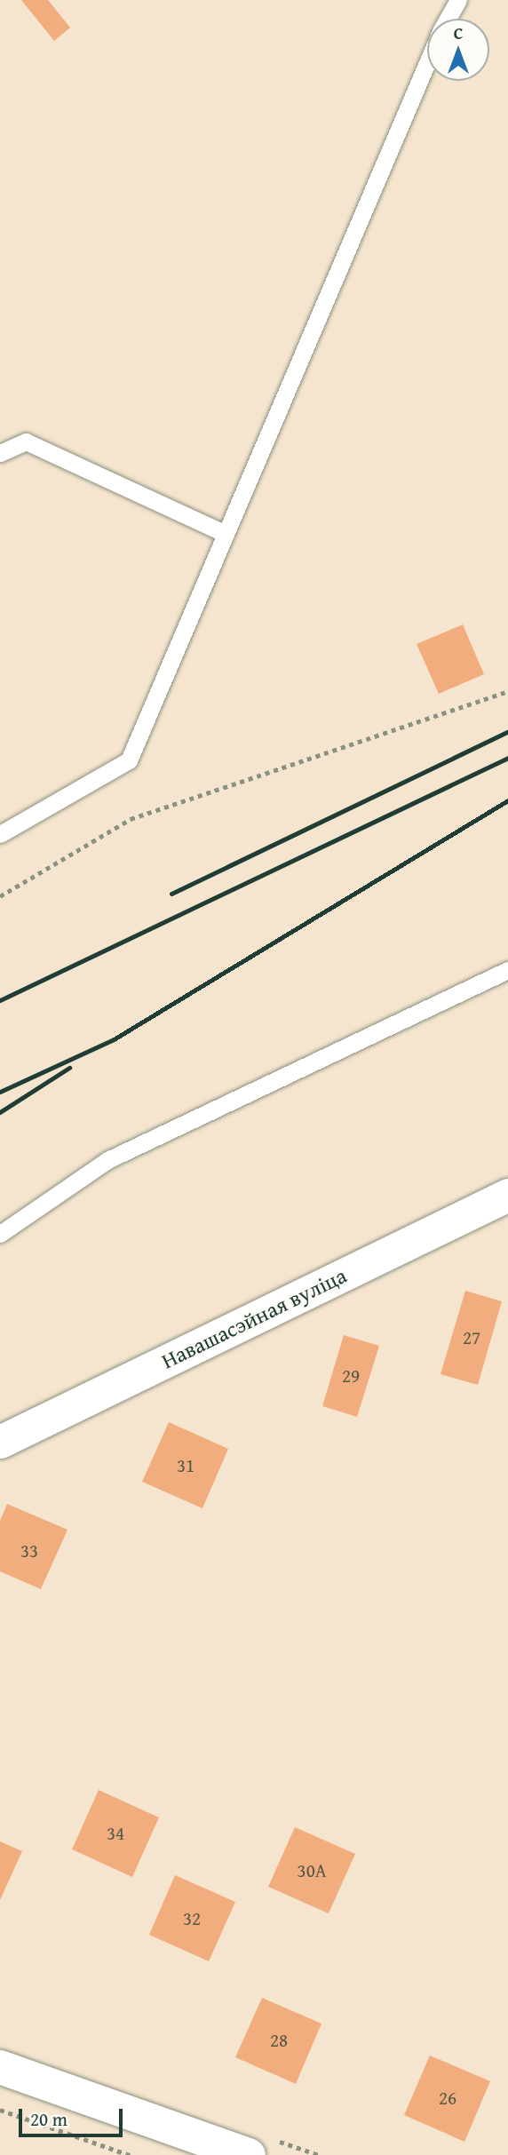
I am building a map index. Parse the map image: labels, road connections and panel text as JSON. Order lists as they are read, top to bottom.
{
  "streets": {
    "street": ["Навашасэйная вуліца"]
  },
  "house_numbers": [
    "27",
    "29",
    "31",
    "33",
    "34",
    "30А",
    "32",
    "28",
    "26"
  ],
  "scale_bar": "20 m",
  "north": "top"
}
